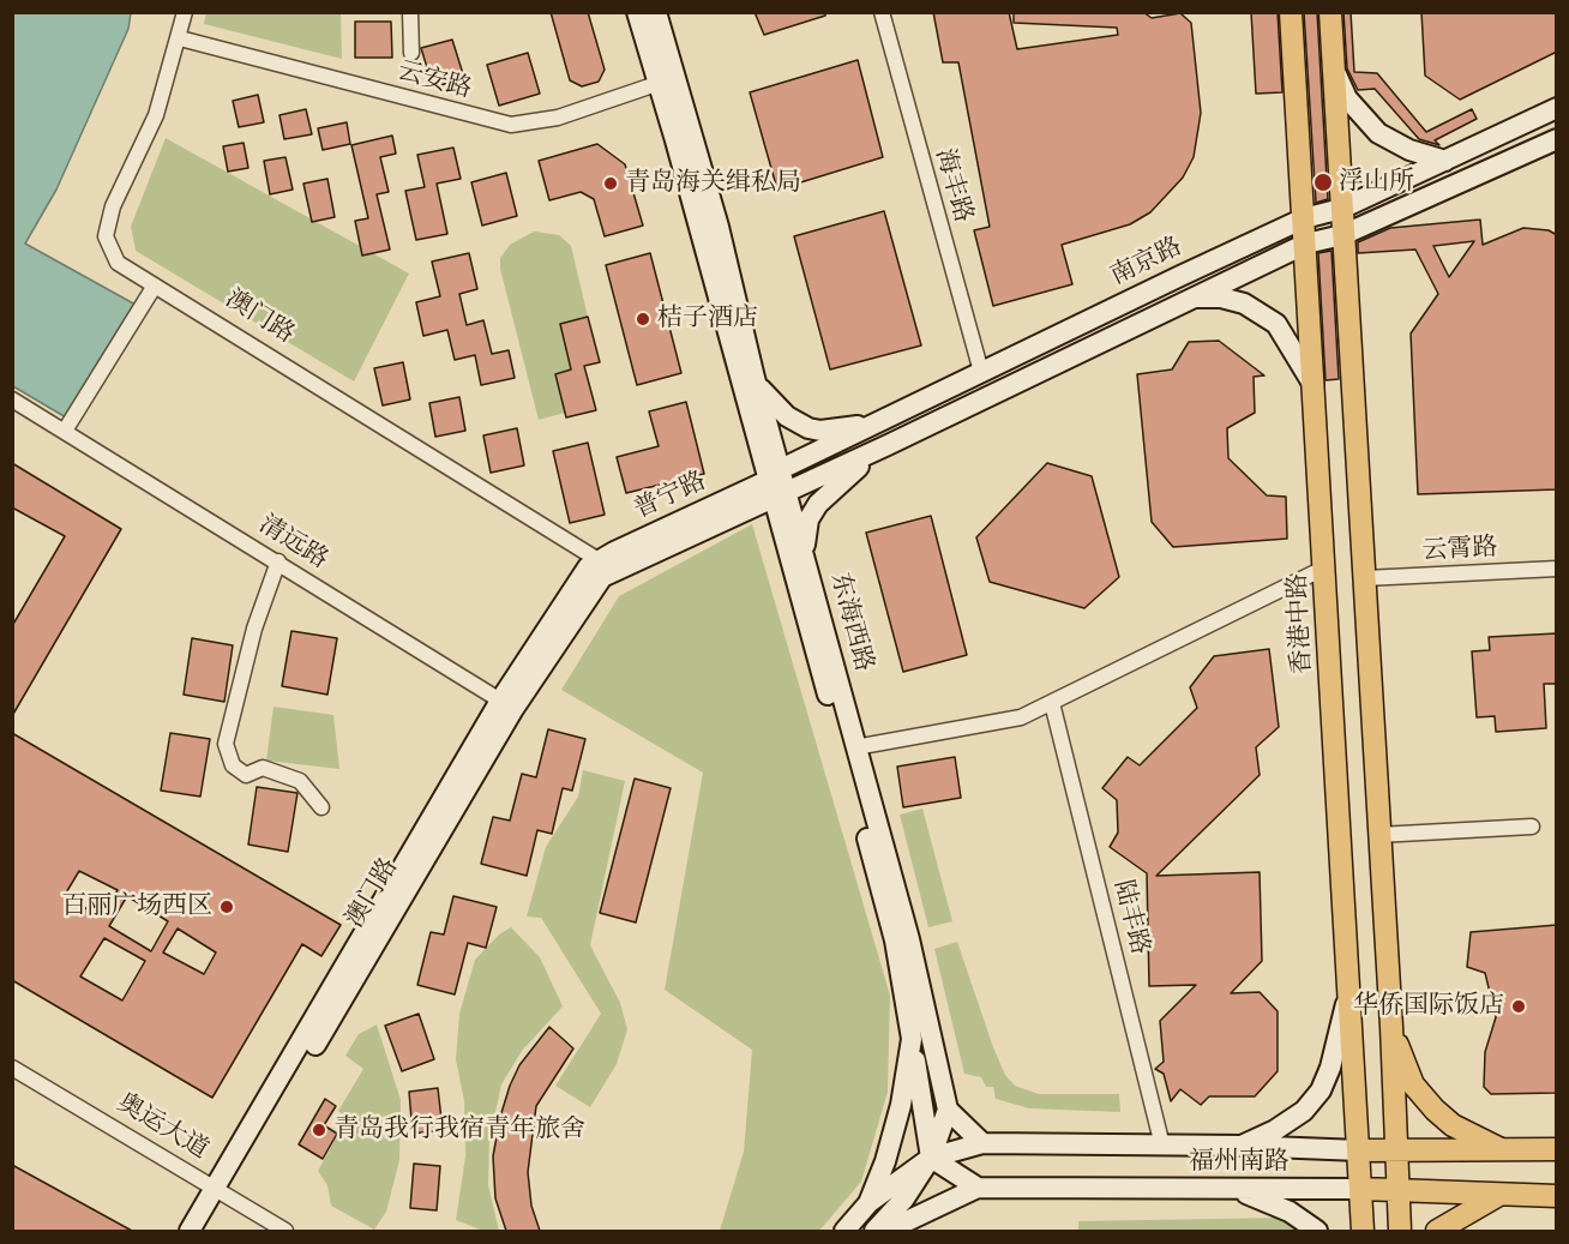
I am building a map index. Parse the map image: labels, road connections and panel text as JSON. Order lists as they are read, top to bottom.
{
  "streets": {
    "main road": [
      "南京路",
      "澳门路",
      "普宁路",
      "东海西路",
      "香港中路",
      "福州南路"
    ],
    "street": [
      "云安路",
      "海丰路",
      "清远路",
      "云霄路",
      "陆丰路",
      "奥运大道"
    ]
  },
  "crossings": [
    ["云安路", "澳门路"],
    ["云安路", "东海西路"],
    ["海丰路", "南京路"],
    ["南京路", "普宁路"],
    ["南京路", "东海西路"],
    ["南京路", "香港中路"],
    ["澳门路", "普宁路"],
    ["澳门路", "清远路"],
    ["澳门路", "奥运大道"],
    ["普宁路", "东海西路"],
    ["香港中路", "福州南路"],
    ["陆丰路", "福州南路"]
  ],
  "places": [
    "浮山所",
    "青岛海关缉私局",
    "桔子酒店",
    "百丽广场西区",
    "华侨国际饭店",
    "青岛我行我宿青年旅舍"
  ]
}
